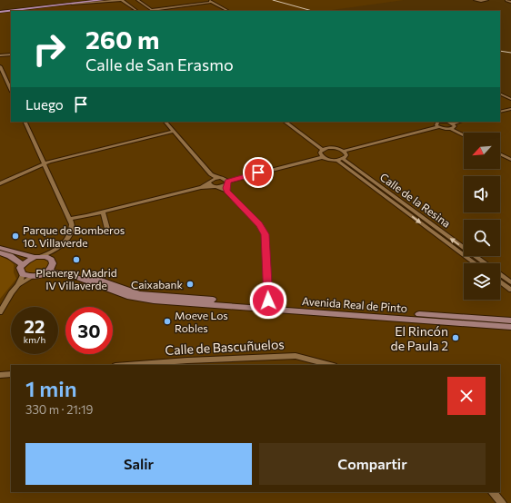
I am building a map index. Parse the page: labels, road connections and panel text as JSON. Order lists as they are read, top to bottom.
{
  "streets": {
    "main road": ["Avenida Real de Pinto"],
    "street": ["Calle de la Resina", "Calle de Bascuñuelos"]
  },
  "places": [
    "Parque de Bomberos 10. Villaverde",
    "Plenergy Madrid IV Villaverde",
    "Caixabank",
    "Moeve Los Robles",
    "El Rincón de Paula 2"
  ],
  "north": "bottom left",
  "page": {
    "turn": ["260 m", "Calle de San Erasmo"],
    "then": "Luego",
    "speed": "22 km/h",
    "limit": "30",
    "heading": ["1 min", "330 m · 21:19"],
    "buttons": ["Salir", "Compartir"]
  }
}
